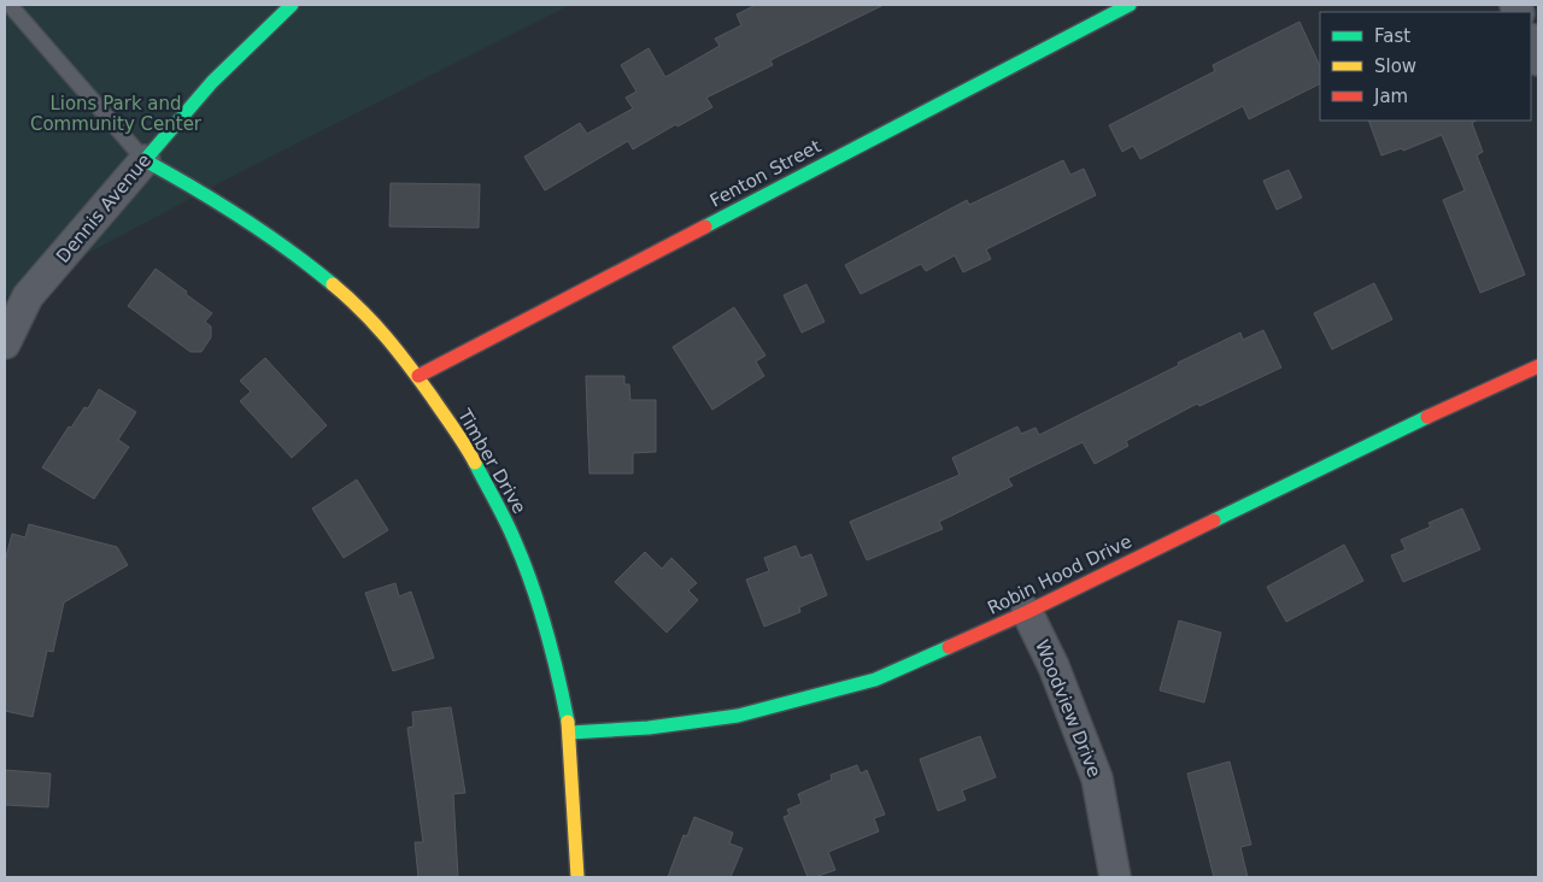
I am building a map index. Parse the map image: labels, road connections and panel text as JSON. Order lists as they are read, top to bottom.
{
  "streets": {
    "street": [
      "Fenton Street",
      "Dennis Avenue",
      "Timber Drive",
      "Robin Hood Drive",
      "Woodview Drive"
    ]
  },
  "crossings": [
    ["Fenton Street", "Timber Drive"],
    ["Dennis Avenue", "Timber Drive"],
    ["Timber Drive", "Robin Hood Drive"],
    ["Robin Hood Drive", "Woodview Drive"]
  ],
  "parks": ["Lions Park and Community Center"],
  "legend": ["Fast", "Slow", "Jam"]
}
